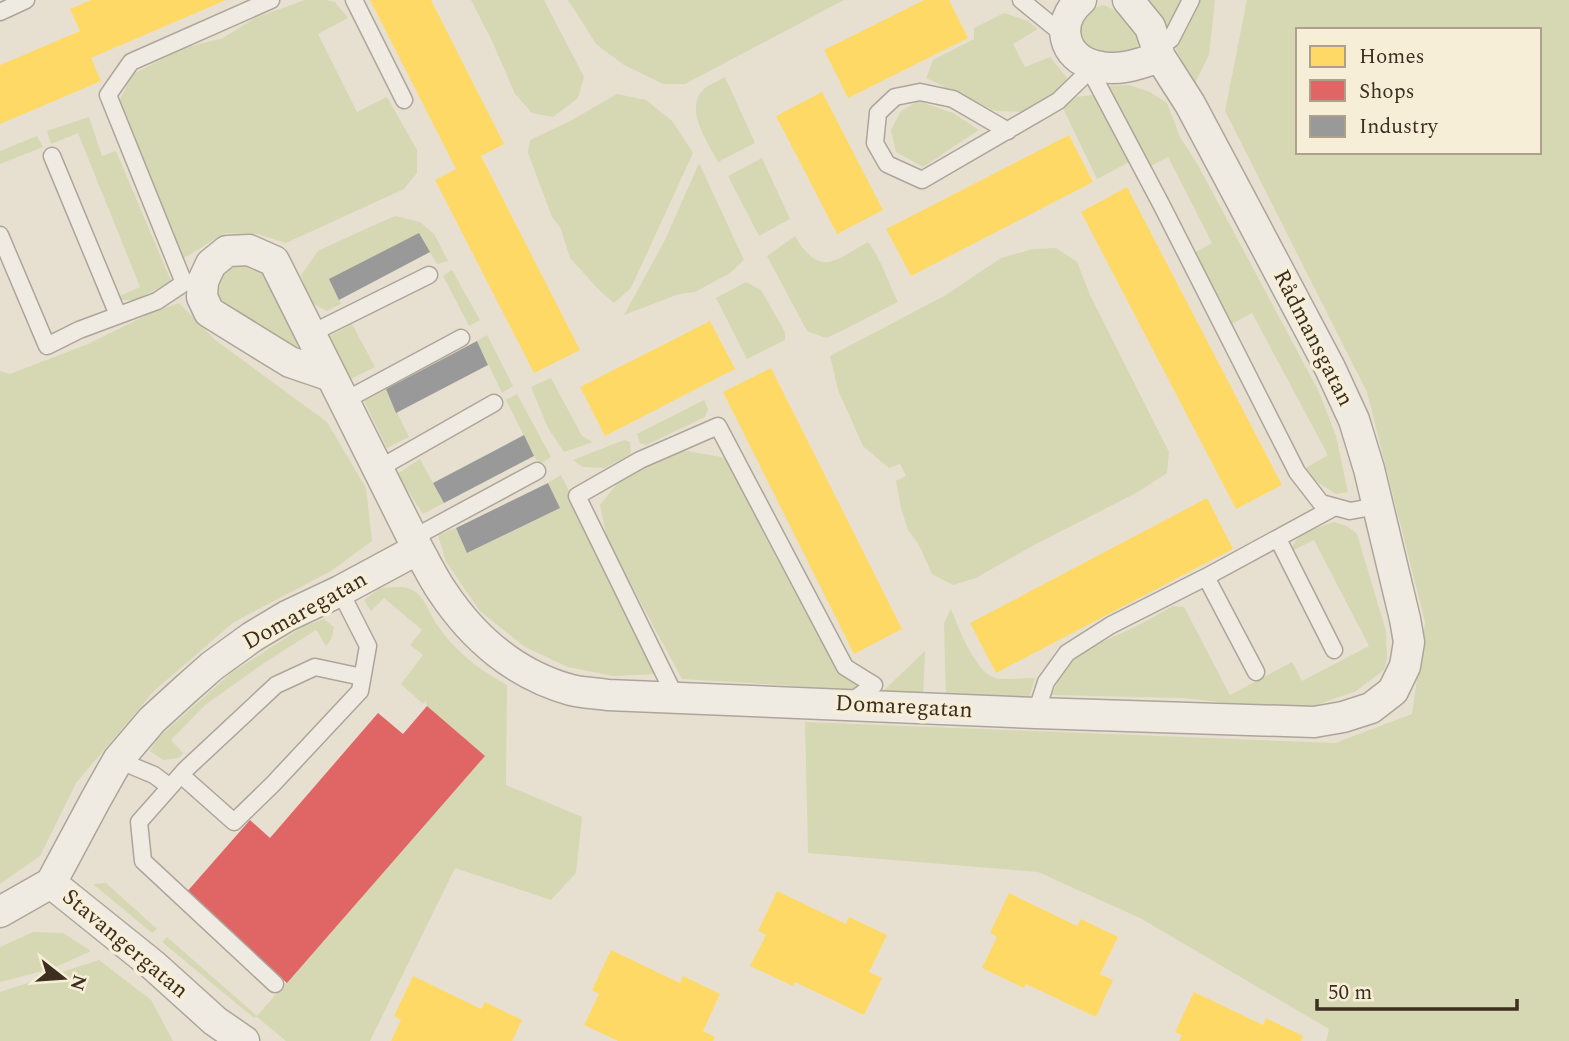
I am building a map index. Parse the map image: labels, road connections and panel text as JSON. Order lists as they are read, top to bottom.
{
  "streets": {
    "street": ["Rådmansgatan", "Domaregatan", "Stavangergatan"]
  },
  "crossings": [
    ["Rådmansgatan", "Domaregatan"],
    ["Domaregatan", "Stavangergatan"]
  ],
  "legend": ["Homes", "Shops", "Industry"],
  "scale_bar": "50 m",
  "north": "right"
}
